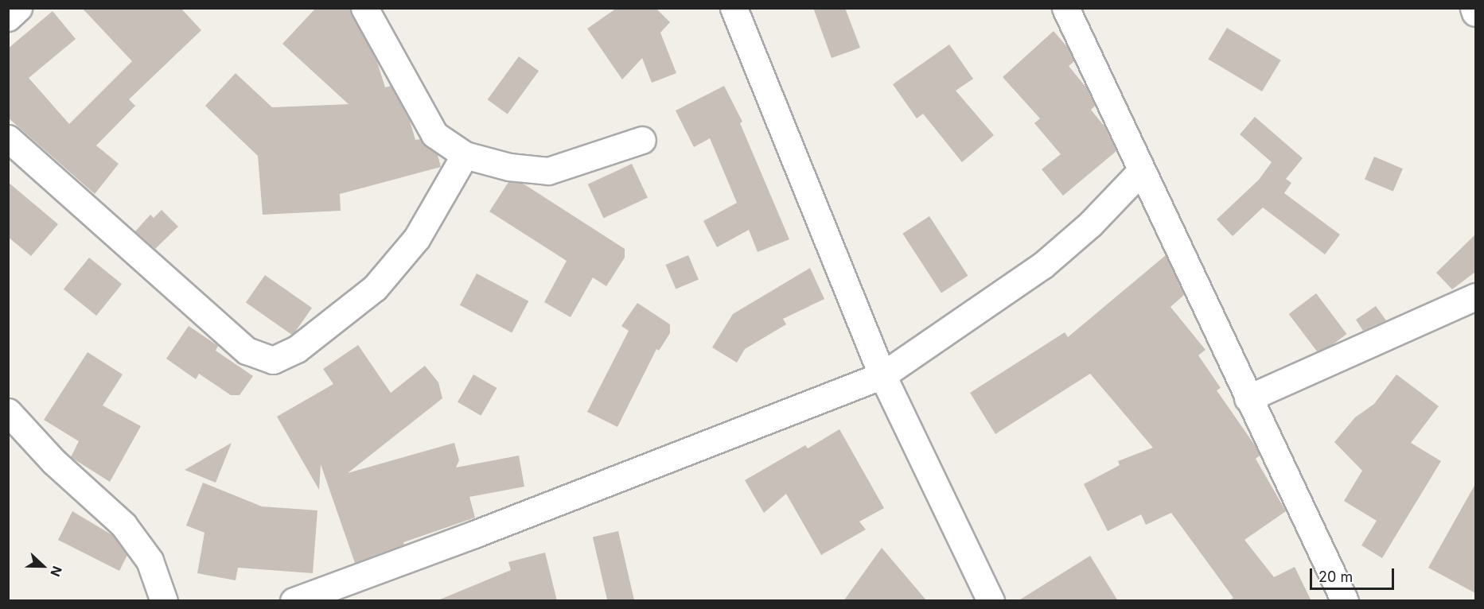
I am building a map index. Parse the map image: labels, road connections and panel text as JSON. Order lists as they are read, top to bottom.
{
  "scale_bar": "20 m",
  "north": "right"
}
